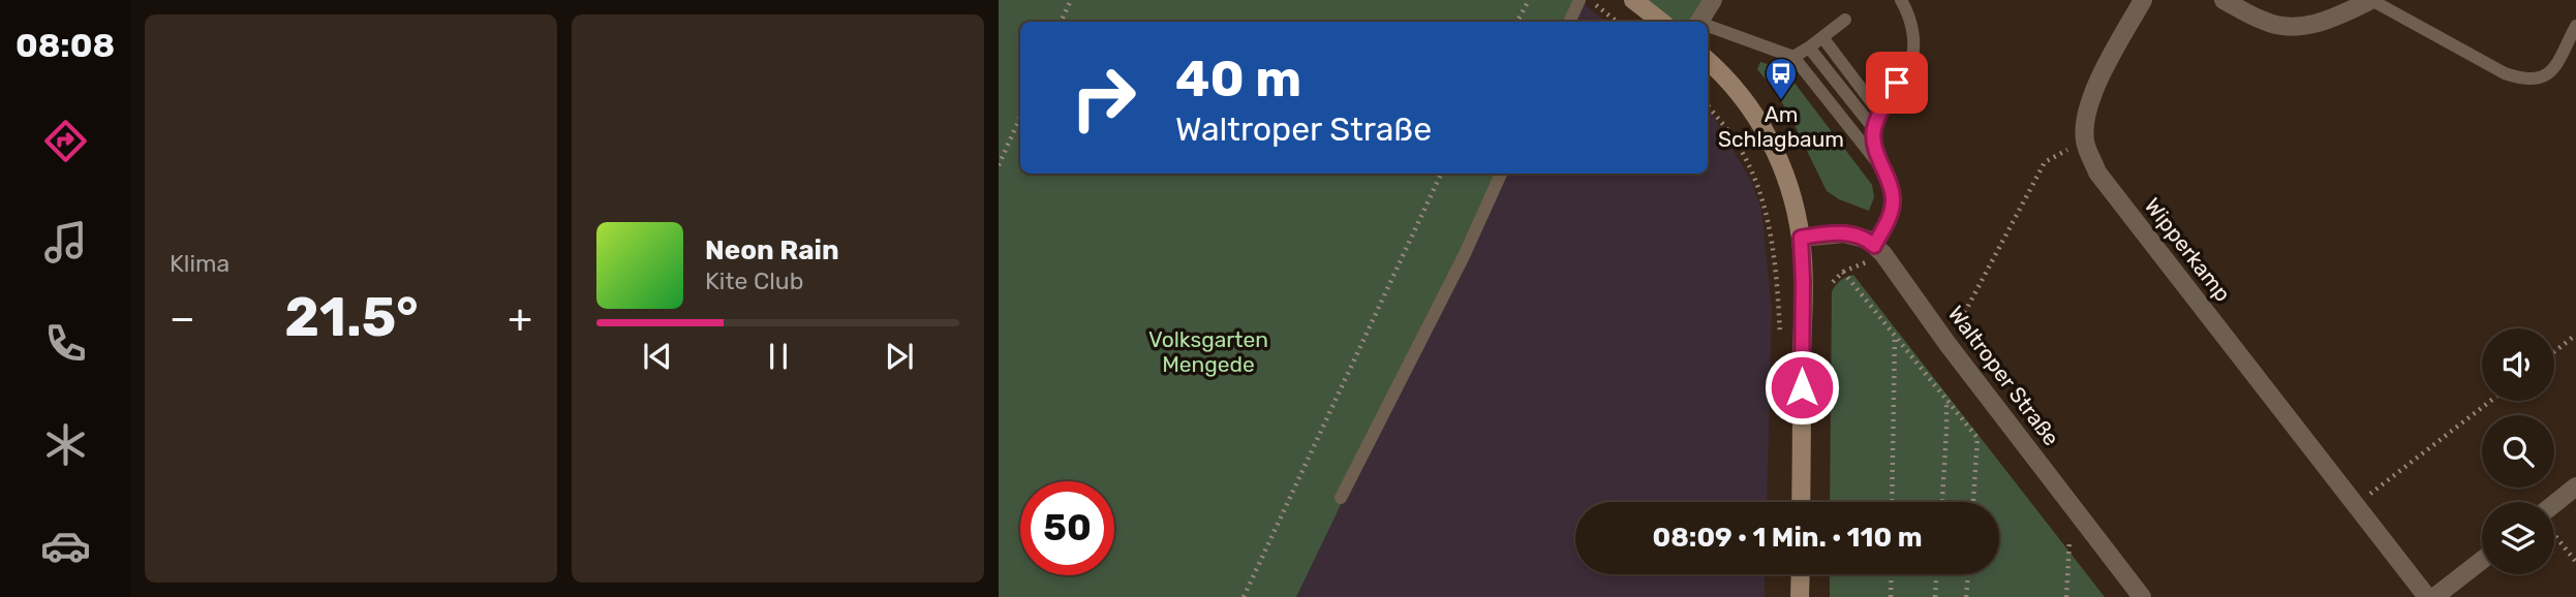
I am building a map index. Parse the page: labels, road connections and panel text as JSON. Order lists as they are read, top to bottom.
{
  "streets": {
    "street": ["Wipperkamp", "Waltroper Straße"]
  },
  "parks": ["Volksgarten Mengede"],
  "places": {
    "bus stop": ["Am Schlagbaum"]
  },
  "page": {
    "tabs": "08:08",
    "tile": "Klima",
    "turn": ["40 m", "Waltroper Straße"],
    "song": ["Neon Rain", "Kite Club"],
    "heat": ["−", "21.5°", "+"],
    "limit": "50",
    "trip": "08:09 · 1 Min. · 110 m"
  }
}
